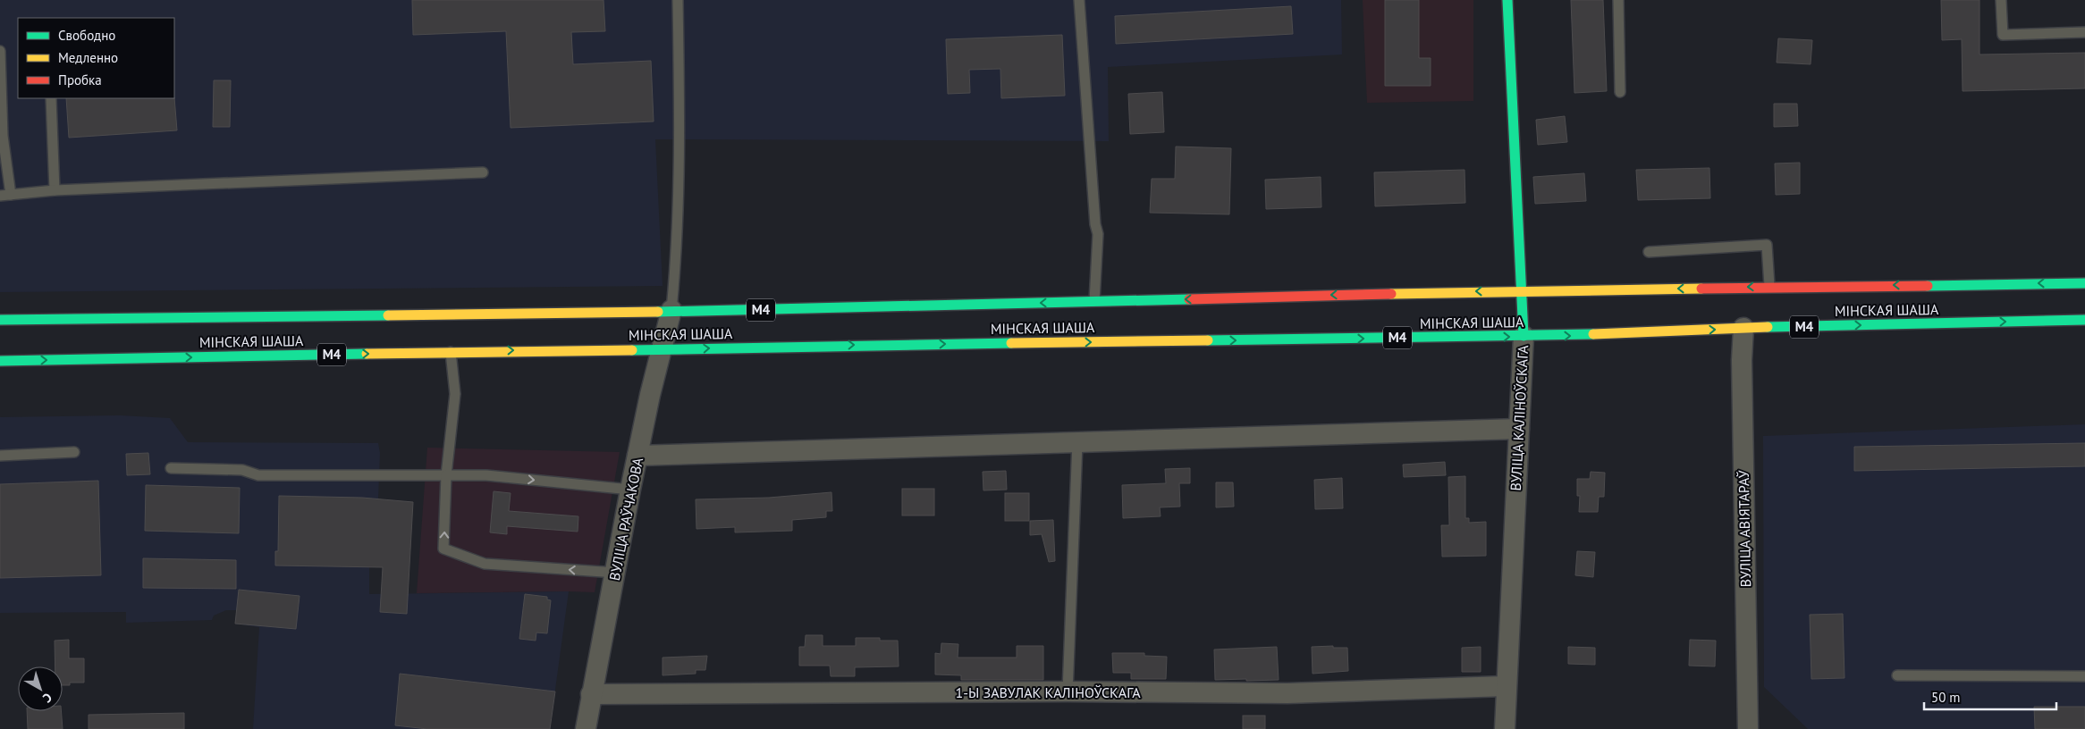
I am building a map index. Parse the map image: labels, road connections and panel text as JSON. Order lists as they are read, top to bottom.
{
  "streets": {
    "main road": ["М4", "МІНСКАЯ ШАША", "ВУЛІЦА КАЛІНОЎСКАГА"],
    "street": ["ВУЛІЦА РАЎЧАКОВА", "ВУЛІЦА АВІЯТАРАЎ", "1-Ы ЗАВУЛАК КАЛІНОЎСКАГА"]
  },
  "crossings": [
    ["МІНСКАЯ ШАША", "ВУЛІЦА КАЛІНОЎСКАГА"],
    ["МІНСКАЯ ШАША", "ВУЛІЦА РАЎЧАКОВА"],
    ["МІНСКАЯ ШАША", "ВУЛІЦА АВІЯТАРАЎ"],
    ["ВУЛІЦА КАЛІНОЎСКАГА", "1-Ы ЗАВУЛАК КАЛІНОЎСКАГА"],
    ["ВУЛІЦА РАЎЧАКОВА", "1-Ы ЗАВУЛАК КАЛІНОЎСКАГА"]
  ],
  "legend": ["Свободно", "Медленно", "Пробка"],
  "scale_bar": "50 m",
  "north": "bottom right"
}
